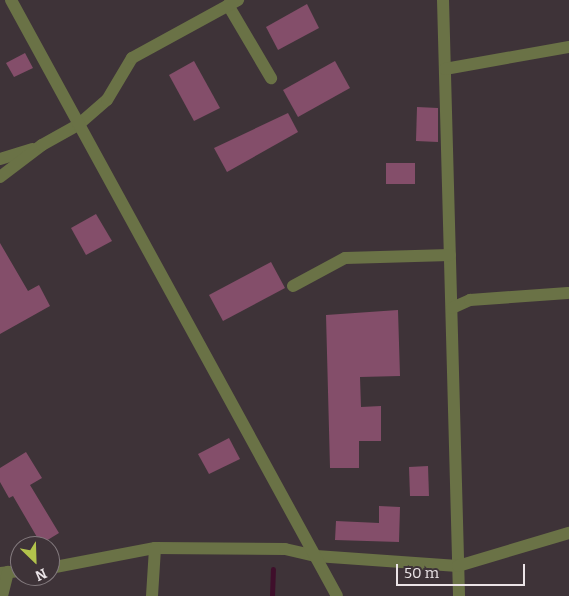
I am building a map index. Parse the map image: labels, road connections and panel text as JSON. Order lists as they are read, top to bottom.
{
  "scale_bar": "50 m",
  "north": "bottom right"
}
